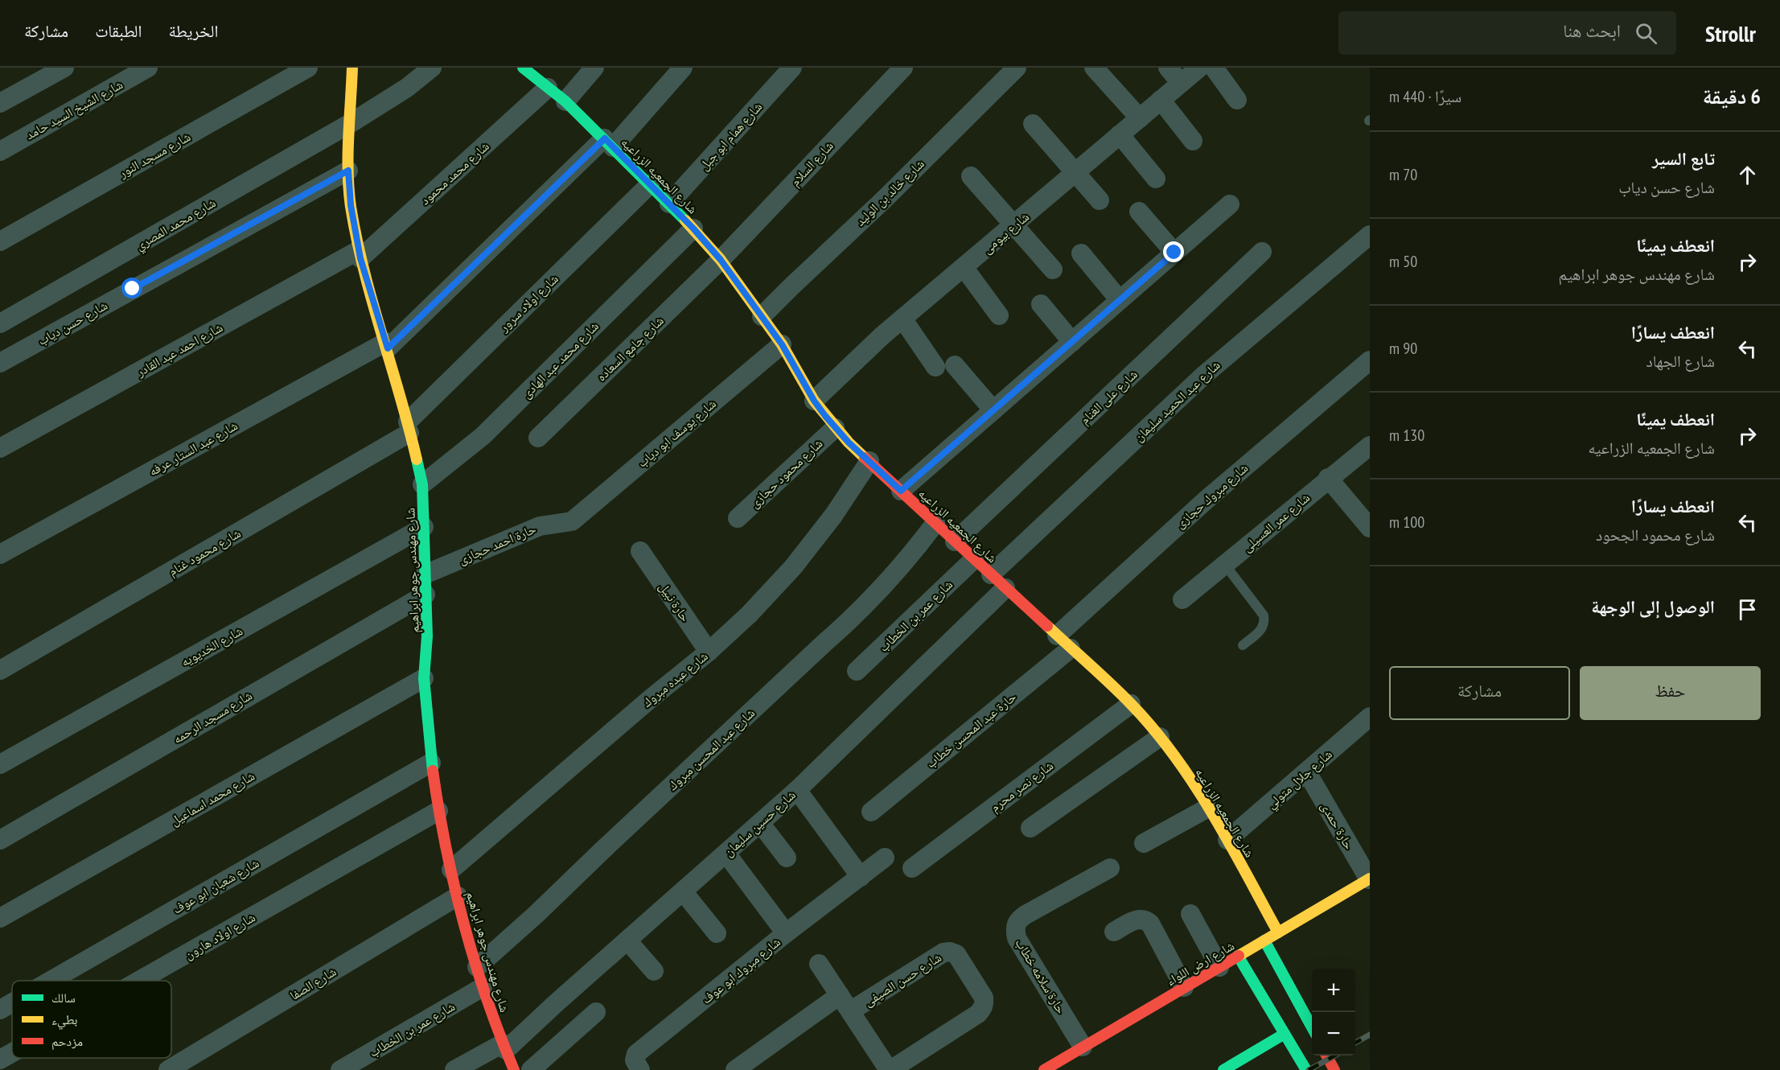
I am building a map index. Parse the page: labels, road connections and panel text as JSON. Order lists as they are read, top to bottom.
{
  "streets": {
    "main road": ["شارع الجمعيه الزراعيه", "شارع مهندس جوهر ابراهيم", "شارع ارض اللواء"],
    "street": [
      "شارع الشيخ السيد حامد",
      "شارع همام ابو جبل",
      "شارع مسجد النور",
      "شارع السلام",
      "شارع محمد محمود",
      "شارع خالد بن الوليد",
      "شارع محمد المصري",
      "شارع بيومى",
      "شارع اولاد سرور",
      "شارع حسن دياب",
      "شارع جامع السعاده",
      "شارع احمد عبد القادر",
      "شارع محمد عبد الهادى",
      "شارع على الغنام",
      "شارع عبد الحميد سليمان",
      "شارع يوسف ابو دياب",
      "شارع عبد الستار عرفه",
      "شارع محمود حجازى",
      "شارع مبروك حجازى",
      "شارع عمر العسيلى",
      "حارة احمد حجازى",
      "شارع محمود غنام",
      "حارة نبيل",
      "شارع عمر بن الخطاب",
      "شارع الخديويه",
      "شارع عبده مبروك",
      "شارع مسجد الرحمه",
      "حارة عبد المحسن خطاب",
      "شارع عبد المحسن مبروك",
      "شارع جلال متولي",
      "شارع نصر محرم",
      "شارع محمد اسماعيل",
      "شارع حسين سليمان",
      "حارة حمدى",
      "شارع شعبان ابو عوف",
      "شارع اولاد هارون",
      "شارع مبروك ابو عوف",
      "حارة سلامه خطاب",
      "شارع حسن الصيفى",
      "شارع الصفا"
    ]
  },
  "crossings": [
    ["شارع همام ابو جبل", "شارع الجمعيه الزراعيه"],
    ["شارع السلام", "شارع الجمعيه الزراعيه"],
    ["شارع السلام", "شارع جامع السعاده"],
    ["شارع محمد محمود", "شارع الجمعيه الزراعيه"],
    ["شارع محمد محمود", "شارع احمد عبد القادر"],
    ["شارع محمد محمود", "شارع مهندس جوهر ابراهيم"],
    ["شارع الجمعيه الزراعيه", "شارع خالد بن الوليد"],
    ["شارع الجمعيه الزراعيه", "شارع بيومى"],
    ["شارع الجمعيه الزراعيه", "شارع اولاد سرور"],
    ["شارع الجمعيه الزراعيه", "شارع جامع السعاده"],
    ["شارع الجمعيه الزراعيه", "شارع محمد عبد الهادى"],
    ["شارع الجمعيه الزراعيه", "شارع على الغنام"],
    ["شارع الجمعيه الزراعيه", "شارع عبد الحميد سليمان"],
    ["شارع الجمعيه الزراعيه", "شارع يوسف ابو دياب"],
    ["شارع الجمعيه الزراعيه", "شارع عبد الستار عرفه"],
    ["شارع الجمعيه الزراعيه", "شارع محمود حجازى"],
    ["شارع الجمعيه الزراعيه", "شارع مبروك حجازى"],
    ["شارع الجمعيه الزراعيه", "شارع عمر بن الخطاب"],
    ["شارع الجمعيه الزراعيه", "شارع عبده مبروك"],
    ["شارع الجمعيه الزراعيه", "حارة عبد المحسن خطاب"],
    ["شارع الجمعيه الزراعيه", "شارع عبد المحسن مبروك"],
    ["شارع الجمعيه الزراعيه", "شارع جلال متولي"],
    ["شارع الجمعيه الزراعيه", "شارع نصر محرم"],
    ["شارع الجمعيه الزراعيه", "شارع حسين سليمان"],
    ["شارع الجمعيه الزراعيه", "شارع ارض اللواء"],
    ["شارع محمد المصري", "شارع مهندس جوهر ابراهيم"],
    ["شارع اولاد سرور", "شارع محمود غنام"],
    ["شارع اولاد سرور", "شارع مهندس جوهر ابراهيم"],
    ["شارع حسن دياب", "شارع مهندس جوهر ابراهيم"],
    ["شارع احمد عبد القادر", "شارع مهندس جوهر ابراهيم"],
    ["شارع محمد عبد الهادى", "شارع مهندس جوهر ابراهيم"],
    ["شارع يوسف ابو دياب", "حارة احمد حجازى"],
    ["شارع عبد الستار عرفه", "شارع مهندس جوهر ابراهيم"],
    ["شارع مبروك حجازى", "حارة عبد المحسن خطاب"],
    ["حارة احمد حجازى", "شارع مهندس جوهر ابراهيم"],
    ["شارع محمود غنام", "شارع مهندس جوهر ابراهيم"],
    ["شارع مهندس جوهر ابراهيم", "شارع عمر بن الخطاب"],
    ["شارع مهندس جوهر ابراهيم", "شارع الخديويه"],
    ["شارع مهندس جوهر ابراهيم", "شارع عبده مبروك"],
    ["شارع مهندس جوهر ابراهيم", "شارع مسجد الرحمه"],
    ["شارع مهندس جوهر ابراهيم", "شارع عبد المحسن مبروك"],
    ["شارع مهندس جوهر ابراهيم", "شارع محمد اسماعيل"],
    ["شارع مهندس جوهر ابراهيم", "شارع حسين سليمان"],
    ["شارع مهندس جوهر ابراهيم", "شارع شعبان ابو عوف"],
    ["شارع مهندس جوهر ابراهيم", "شارع اولاد هارون"],
    ["شارع مهندس جوهر ابراهيم", "شارع الصفا"],
    ["حارة نبيل", "شارع عبده مبروك"],
    ["شارع جلال متولي", "حارة حمدى"],
    ["حارة حمدى", "شارع ارض اللواء"],
    ["شارع ارض اللواء", "حارة سلامه خطاب"]
  ],
  "legend": ["سالك", "بطيء", "مزدحم"],
  "page": {
    "header": "Strollr",
    "search": "ابحث هنا",
    "nav": ["الخريطة", "الطبقات", "مشاركة"],
    "heading": ["6 دقيقة", "سيرًا · 440 m"],
    "list": [
      ["تابع السير", "شارع حسن دياب", "70 m"],
      ["انعطف يمينًا", "شارع مهندس جوهر ابراهيم", "50 m"],
      ["انعطف يسارًا", "شارع الجهاد", "90 m"],
      ["انعطف يمينًا", "شارع الجمعيه الزراعيه", "130 m"],
      ["انعطف يسارًا", "شارع محمود الجحود", "100 m"],
      "الوصول إلى الوجهة"
    ],
    "buttons": ["حفظ", "مشاركة"],
    "map_buttons": ["+", "−"]
  }
}
